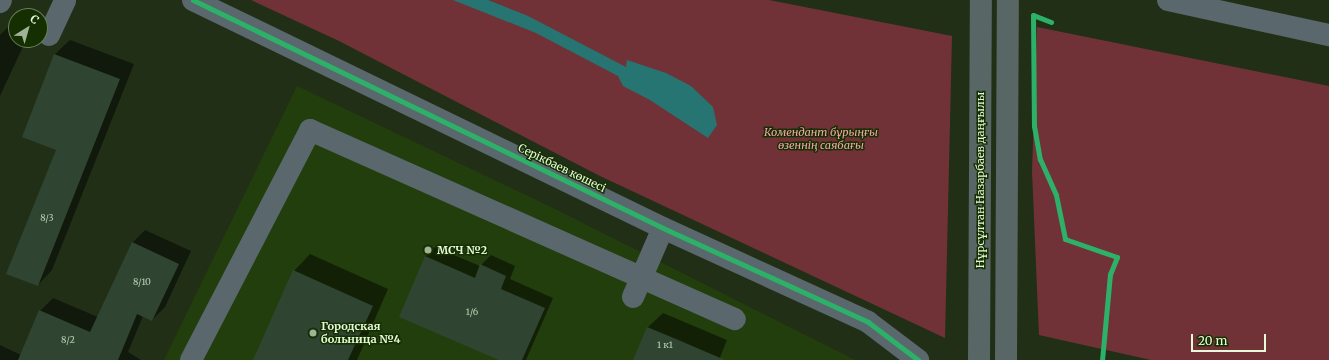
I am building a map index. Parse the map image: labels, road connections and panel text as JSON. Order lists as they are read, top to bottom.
{
  "streets": {
    "main road": ["Нұрсұлтан Назарбаев даңғылы"],
    "street": ["Серікбаев көшесі"]
  },
  "parks": ["Комендант бұрыңғы өзеннің саябағы"],
  "places": ["МСЧ №2", "Городская больница №4"],
  "house_numbers": [
    "8/3",
    "8/10",
    "1/6",
    "8/2",
    "1 к1"
  ],
  "scale_bar": "20 m",
  "north": "top right"
}
